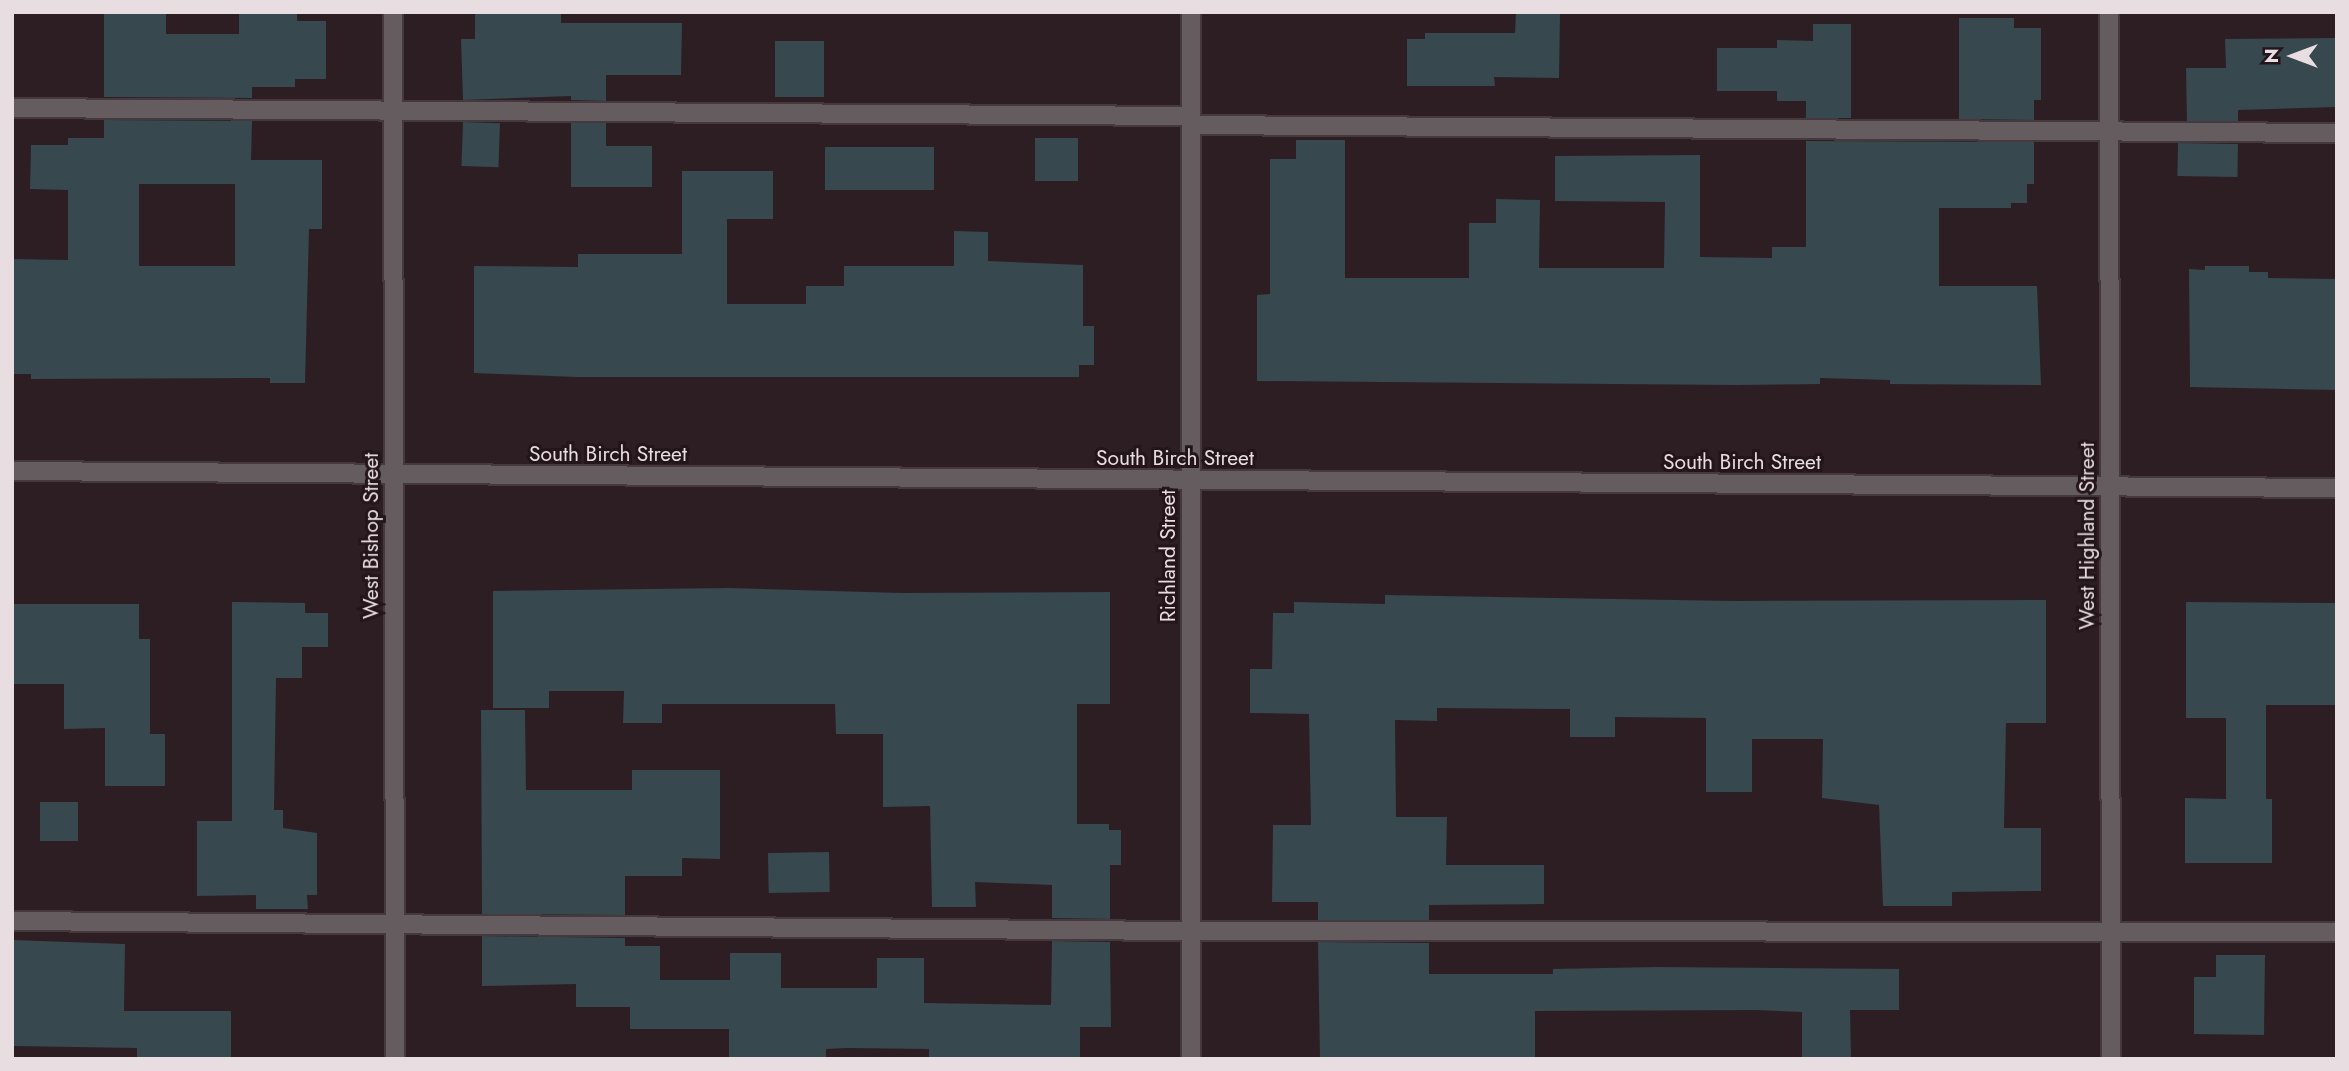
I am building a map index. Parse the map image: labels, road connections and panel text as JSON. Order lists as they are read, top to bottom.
{
  "streets": {
    "street": [
      "South Birch Street",
      "West Bishop Street",
      "West Highland Street",
      "Richland Street"
    ]
  },
  "crossings": [
    ["South Birch Street", "West Bishop Street"],
    ["South Birch Street", "West Highland Street"],
    ["South Birch Street", "Richland Street"]
  ],
  "north": "left"
}
